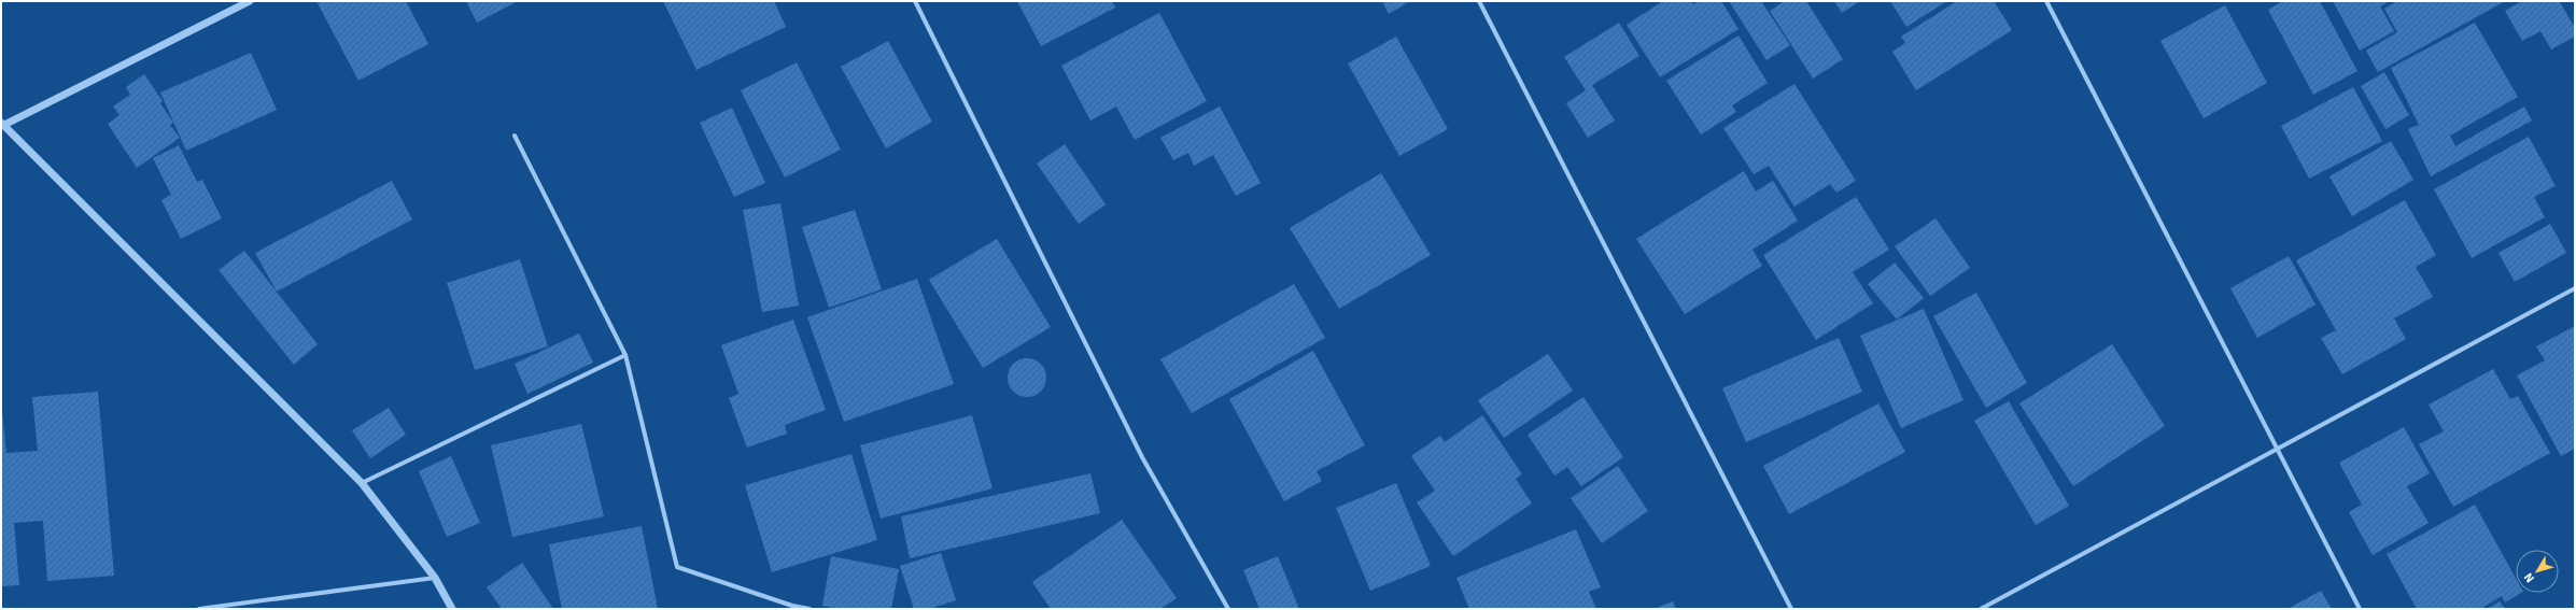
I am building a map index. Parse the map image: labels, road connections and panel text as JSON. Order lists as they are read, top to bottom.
{
  "north": "bottom left"
}
